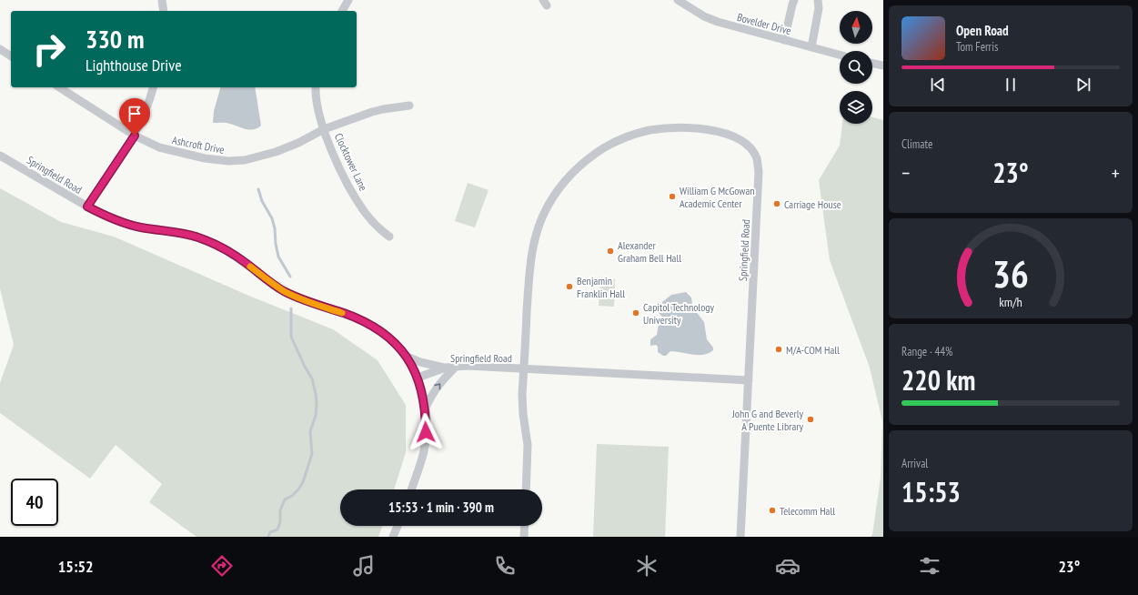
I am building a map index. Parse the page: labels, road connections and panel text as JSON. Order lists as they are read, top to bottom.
{
  "streets": {
    "street": [
      "Bovelder Drive",
      "Ashcroft Drive",
      "Clocktower Lane",
      "Springfield Road"
    ]
  },
  "crossings": [
    ["Ashcroft Drive", "Clocktower Lane"]
  ],
  "places": [
    "William G McGowan Academic Center",
    "Carriage House",
    "Alexander Graham Bell Hall",
    "Benjamin Franklin Hall",
    "Capitol Technology University",
    "M/A-COM Hall",
    "John G and Beverly A Puente Library",
    "Telecomm Hall"
  ],
  "north": "top",
  "page": {
    "turn": ["330 m", "Lighthouse Drive"],
    "song": ["Open Road", "Tom Ferris"],
    "tile": [
      "Climate",
      ["Range · 44%", "220 km"],
      ["Arrival", "15:53"]
    ],
    "heat": ["−", "23°", "+"],
    "limit": "40",
    "trip": "15:53 · 1 min · 390 m",
    "tabs": ["15:52", "23°"],
    "gauge": ["36", "km/h"]
  }
}
